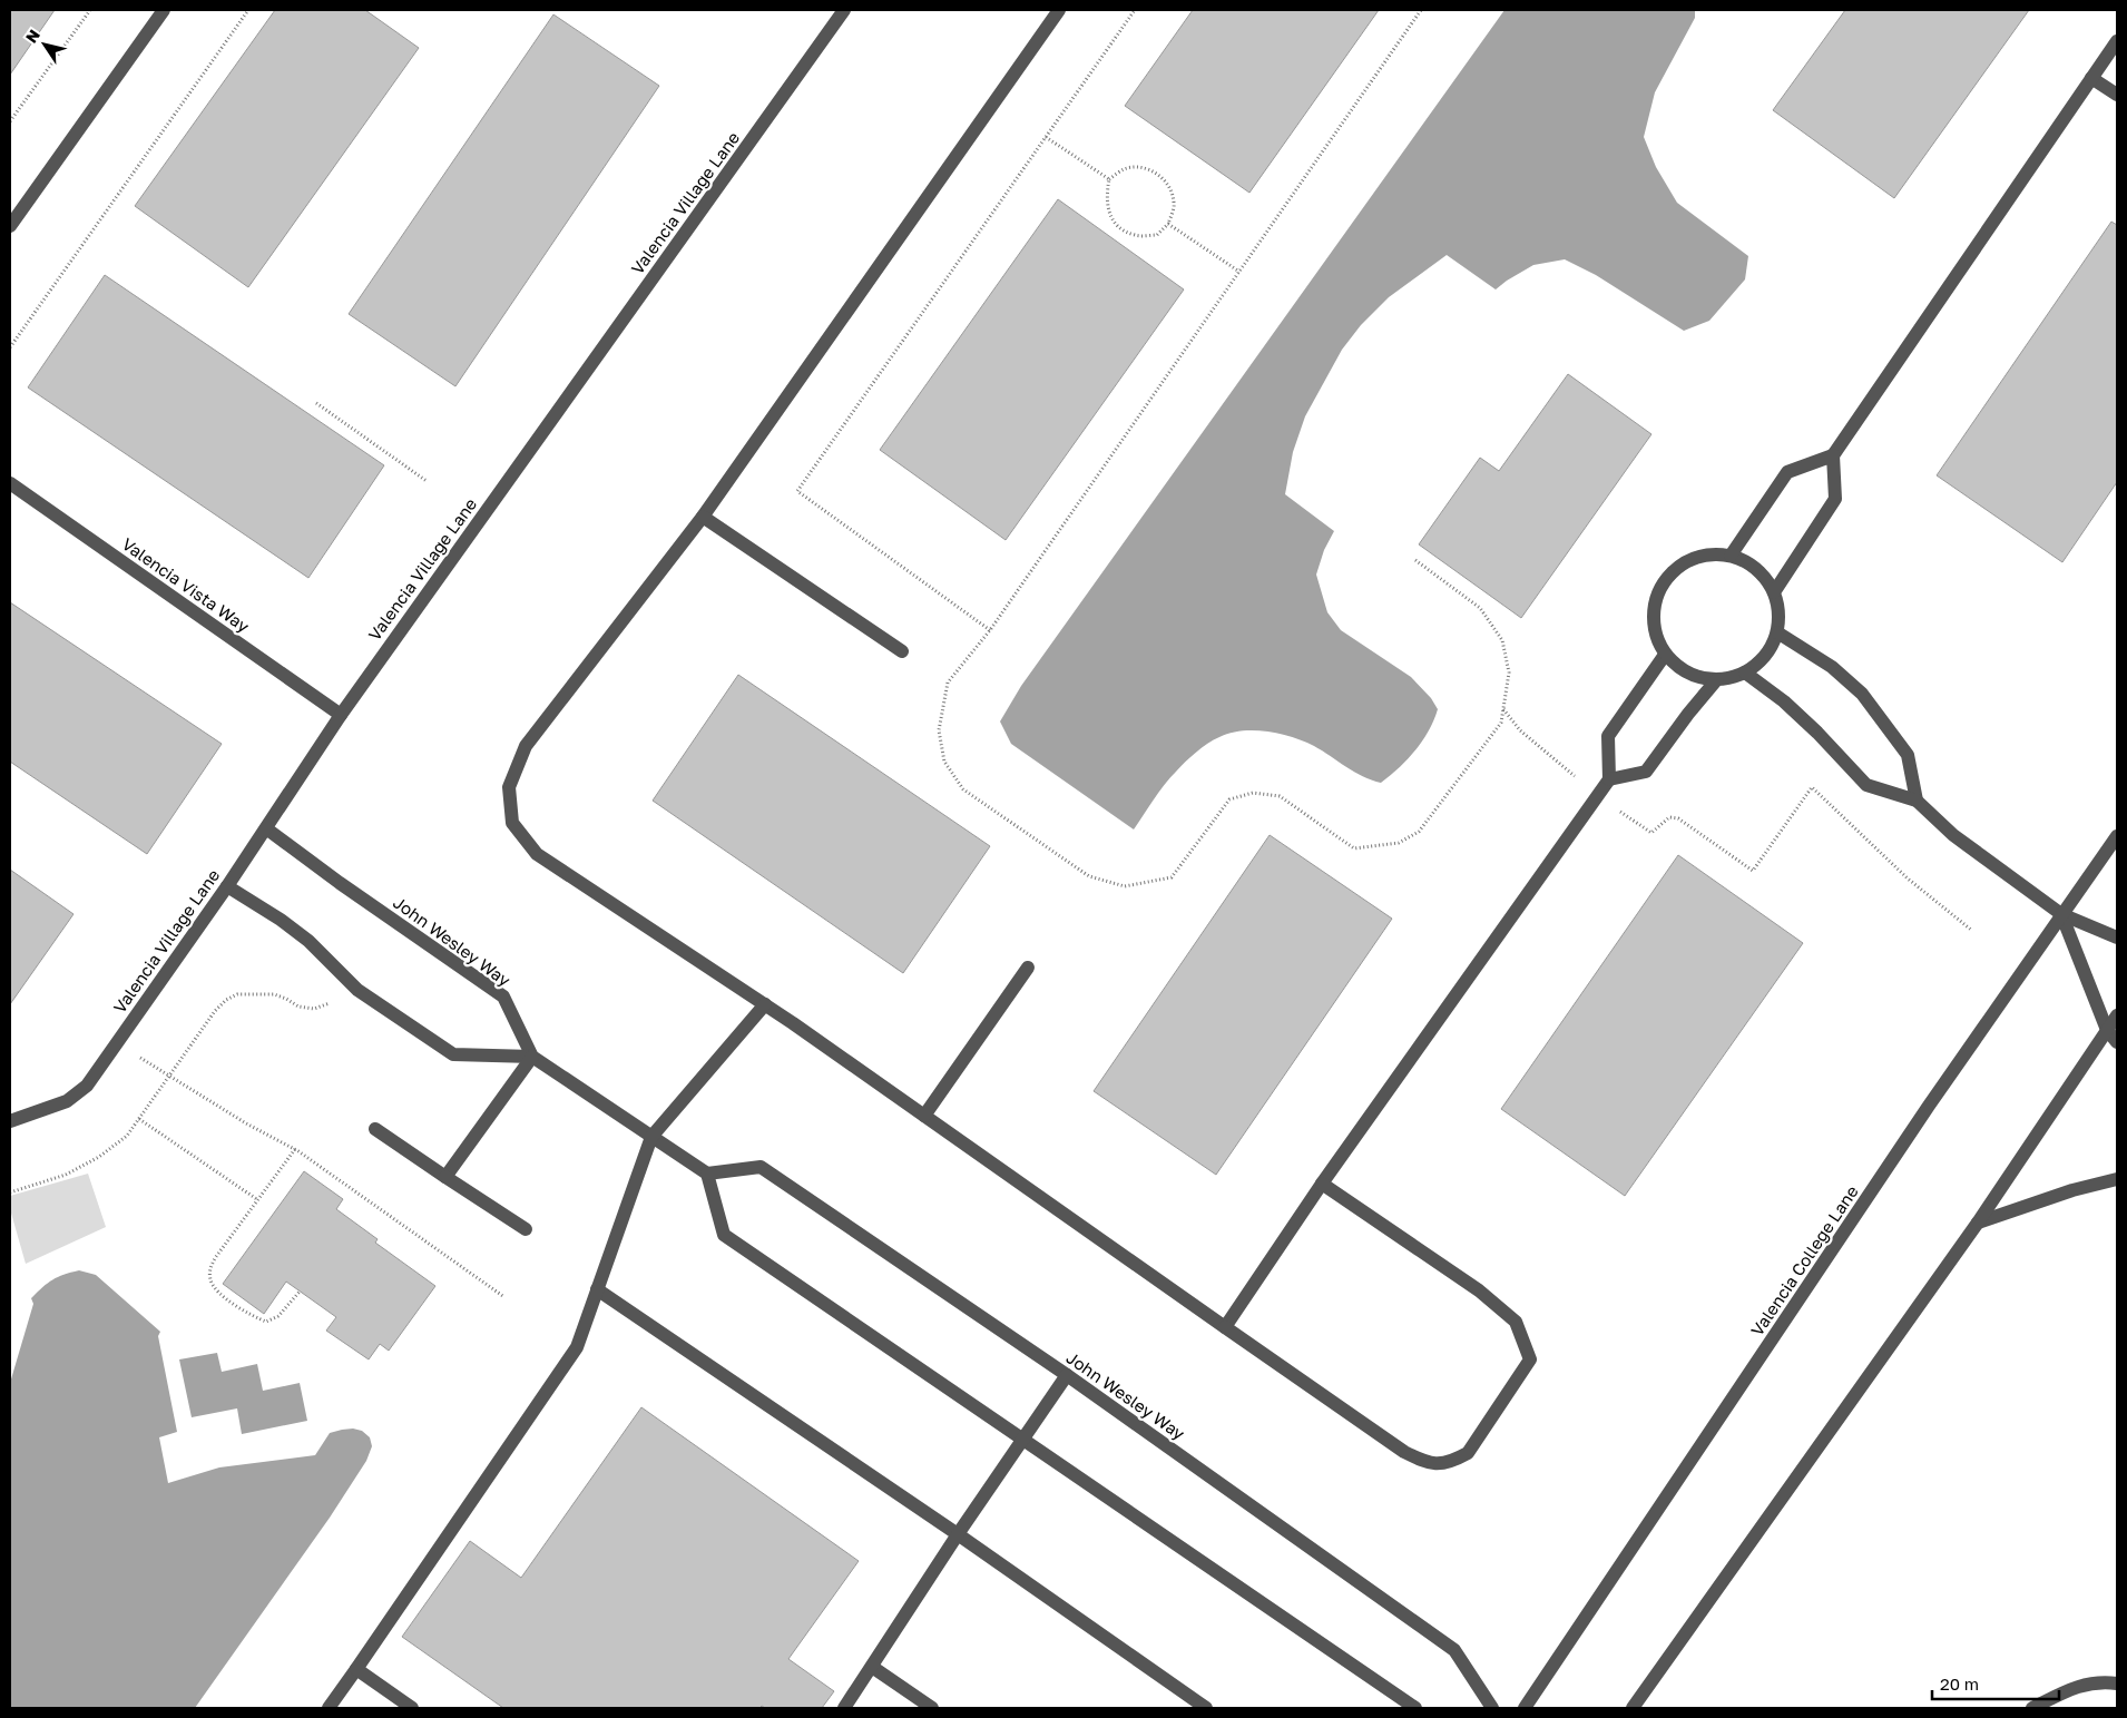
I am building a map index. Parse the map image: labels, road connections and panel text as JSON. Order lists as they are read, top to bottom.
{
  "streets": {
    "street": [
      "Valencia Village Lane",
      "Valencia Vista Way",
      "John Wesley Way",
      "Valencia College Lane"
    ]
  },
  "crossings": [
    ["Valencia Village Lane", "Valencia Vista Way"],
    ["Valencia Village Lane", "John Wesley Way"]
  ],
  "scale_bar": "20 m",
  "north": "top left"
}
